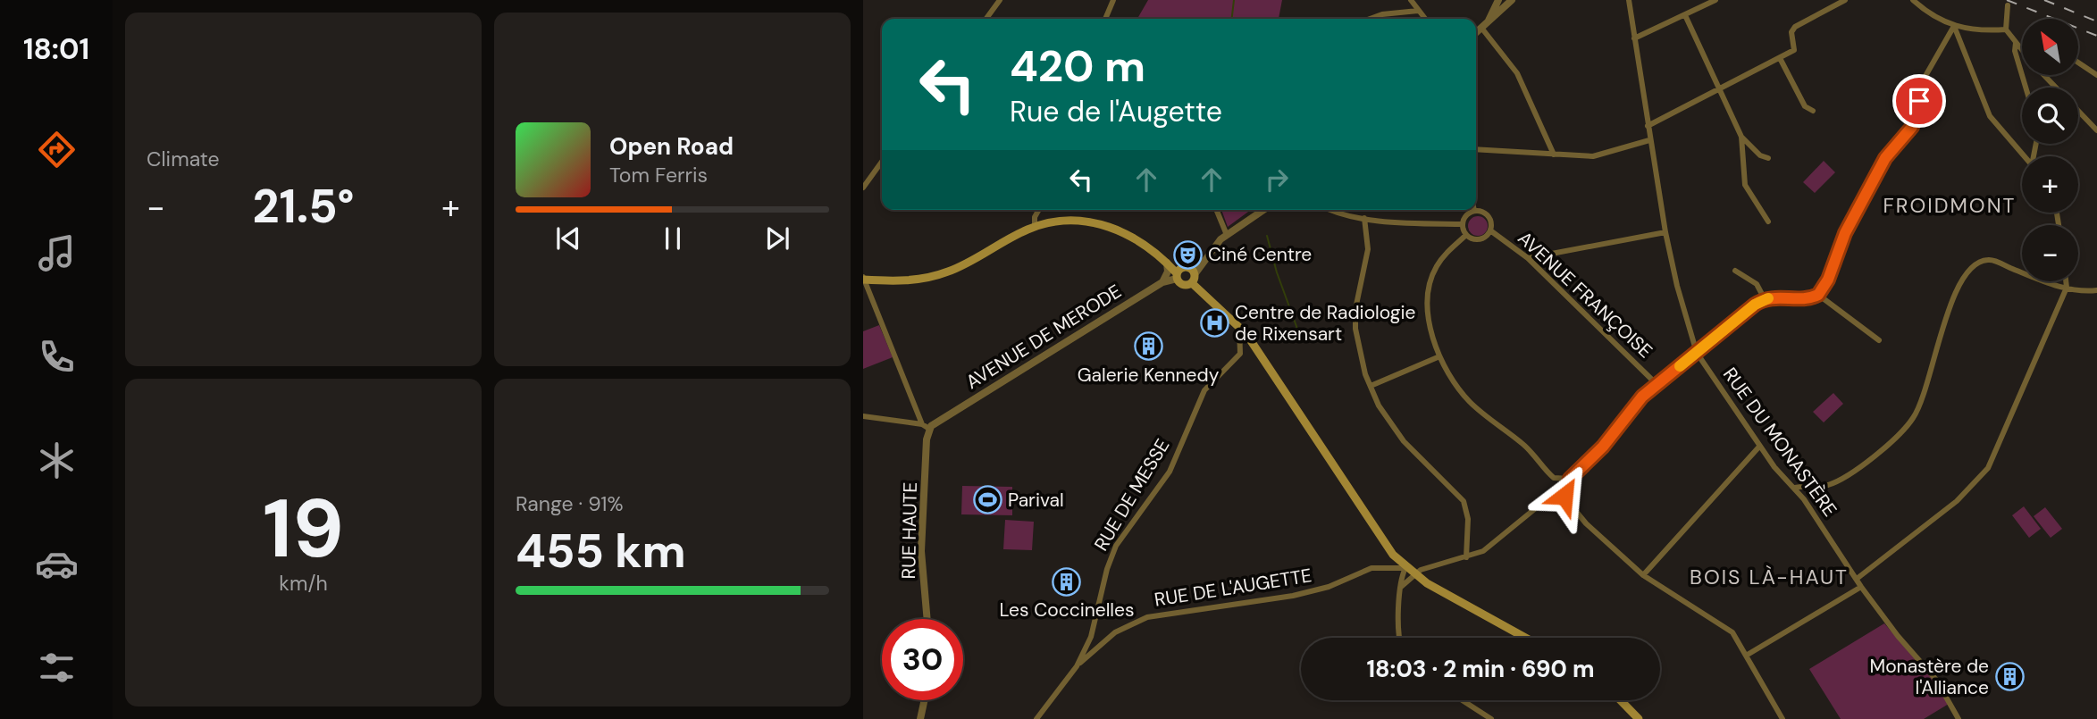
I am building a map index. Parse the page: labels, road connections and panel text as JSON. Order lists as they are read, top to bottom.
{
  "streets": {
    "street": [
      "AVENUE FRANÇOISE",
      "AVENUE DE MERODE",
      "RUE DU MONASTÈRE",
      "RUE DE MESSE",
      "RUE HAUTE",
      "RUE DE L'AUGETTE"
    ]
  },
  "crossings": [
    ["AVENUE DE MERODE", "RUE HAUTE"],
    ["RUE DE MESSE", "RUE DE L'AUGETTE"]
  ],
  "districts": ["FROIDMONT", "BOIS LÀ-HAUT"],
  "places": {
    "theatre": ["Ciné Centre"],
    "hospital": ["Centre de Radiologie de Rixensart"],
    "building": ["Galerie Kennedy", "Les Coccinelles", "Monastère de l'Alliance"],
    "sports": ["Parival"]
  },
  "north": "top left",
  "page": {
    "tabs": "18:01",
    "tile": [
      "Climate",
      ["19", "km/h"],
      ["Range · 91%", "455 km"]
    ],
    "map_buttons": ["+", "−"],
    "turn": ["420 m", "Rue de l'Augette"],
    "song": ["Open Road", "Tom Ferris"],
    "heat": ["−", "21.5°", "+"],
    "limit": "30",
    "trip": "18:03 · 2 min · 690 m"
  }
}
